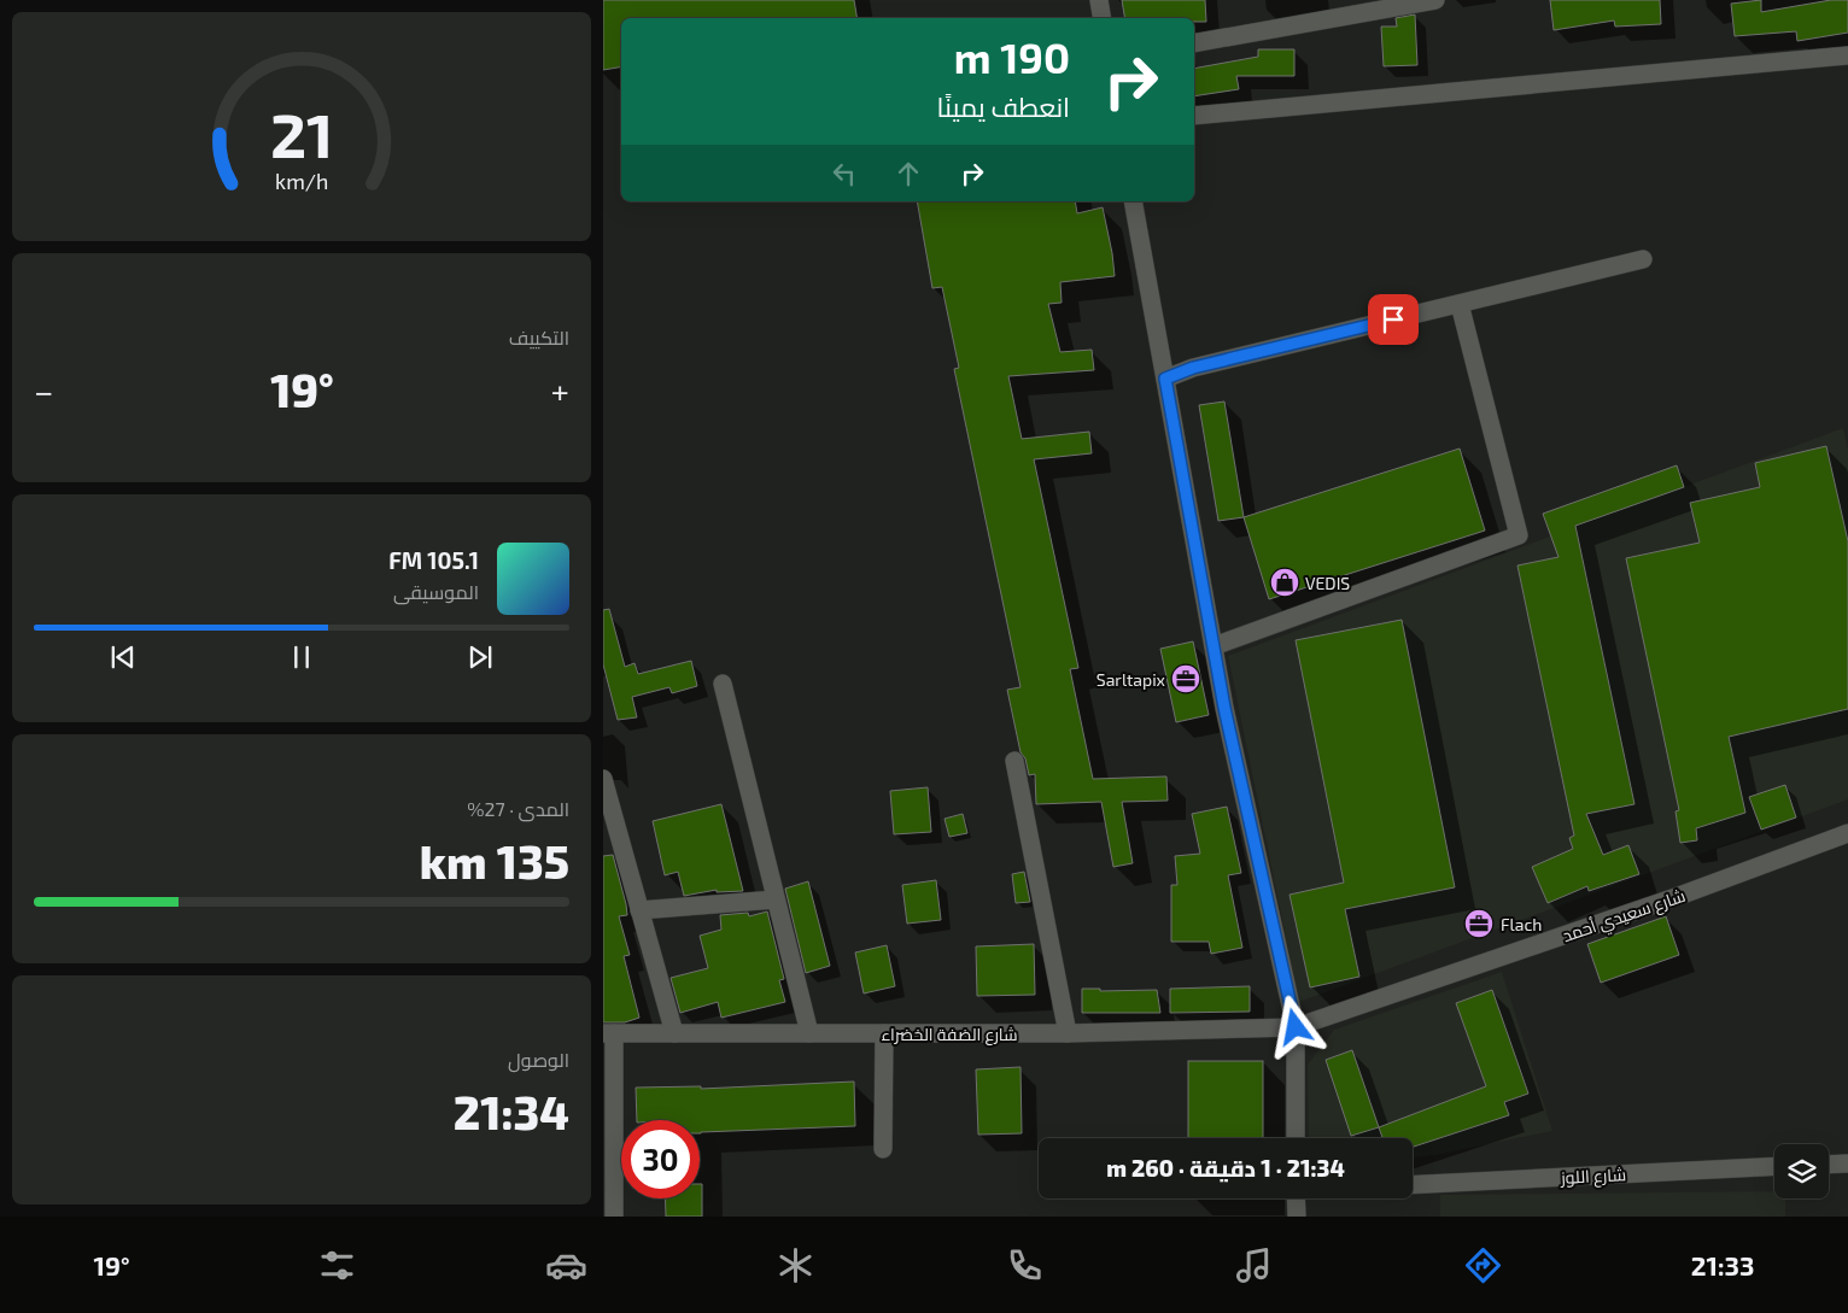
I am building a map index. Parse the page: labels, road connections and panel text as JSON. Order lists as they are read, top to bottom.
{
  "streets": {
    "street": ["شارع سعيدي أحمد", "شارع الضفة الخضراء", "شارع اللوز"]
  },
  "crossings": [
    ["شارع سعيدي أحمد", "شارع الضفة الخضراء"]
  ],
  "places": {
    "shop": ["VEDIS"],
    "office": ["Sarltapix", "Flach"]
  },
  "page": {
    "turn": ["190 m", "انعطف يمينًا"],
    "tile": [
      "التكييف",
      ["المدى · 27%", "135 km"],
      ["الوصول", "21:34"]
    ],
    "heat": ["−", "19°", "+"],
    "song": ["105.1 FM", "الموسيقى"],
    "limit": "30",
    "trip": "21:34 · 1 دقيقة · 260 m",
    "tabs": ["21:33", "19°"],
    "gauge": ["21", "km/h"]
  }
}
